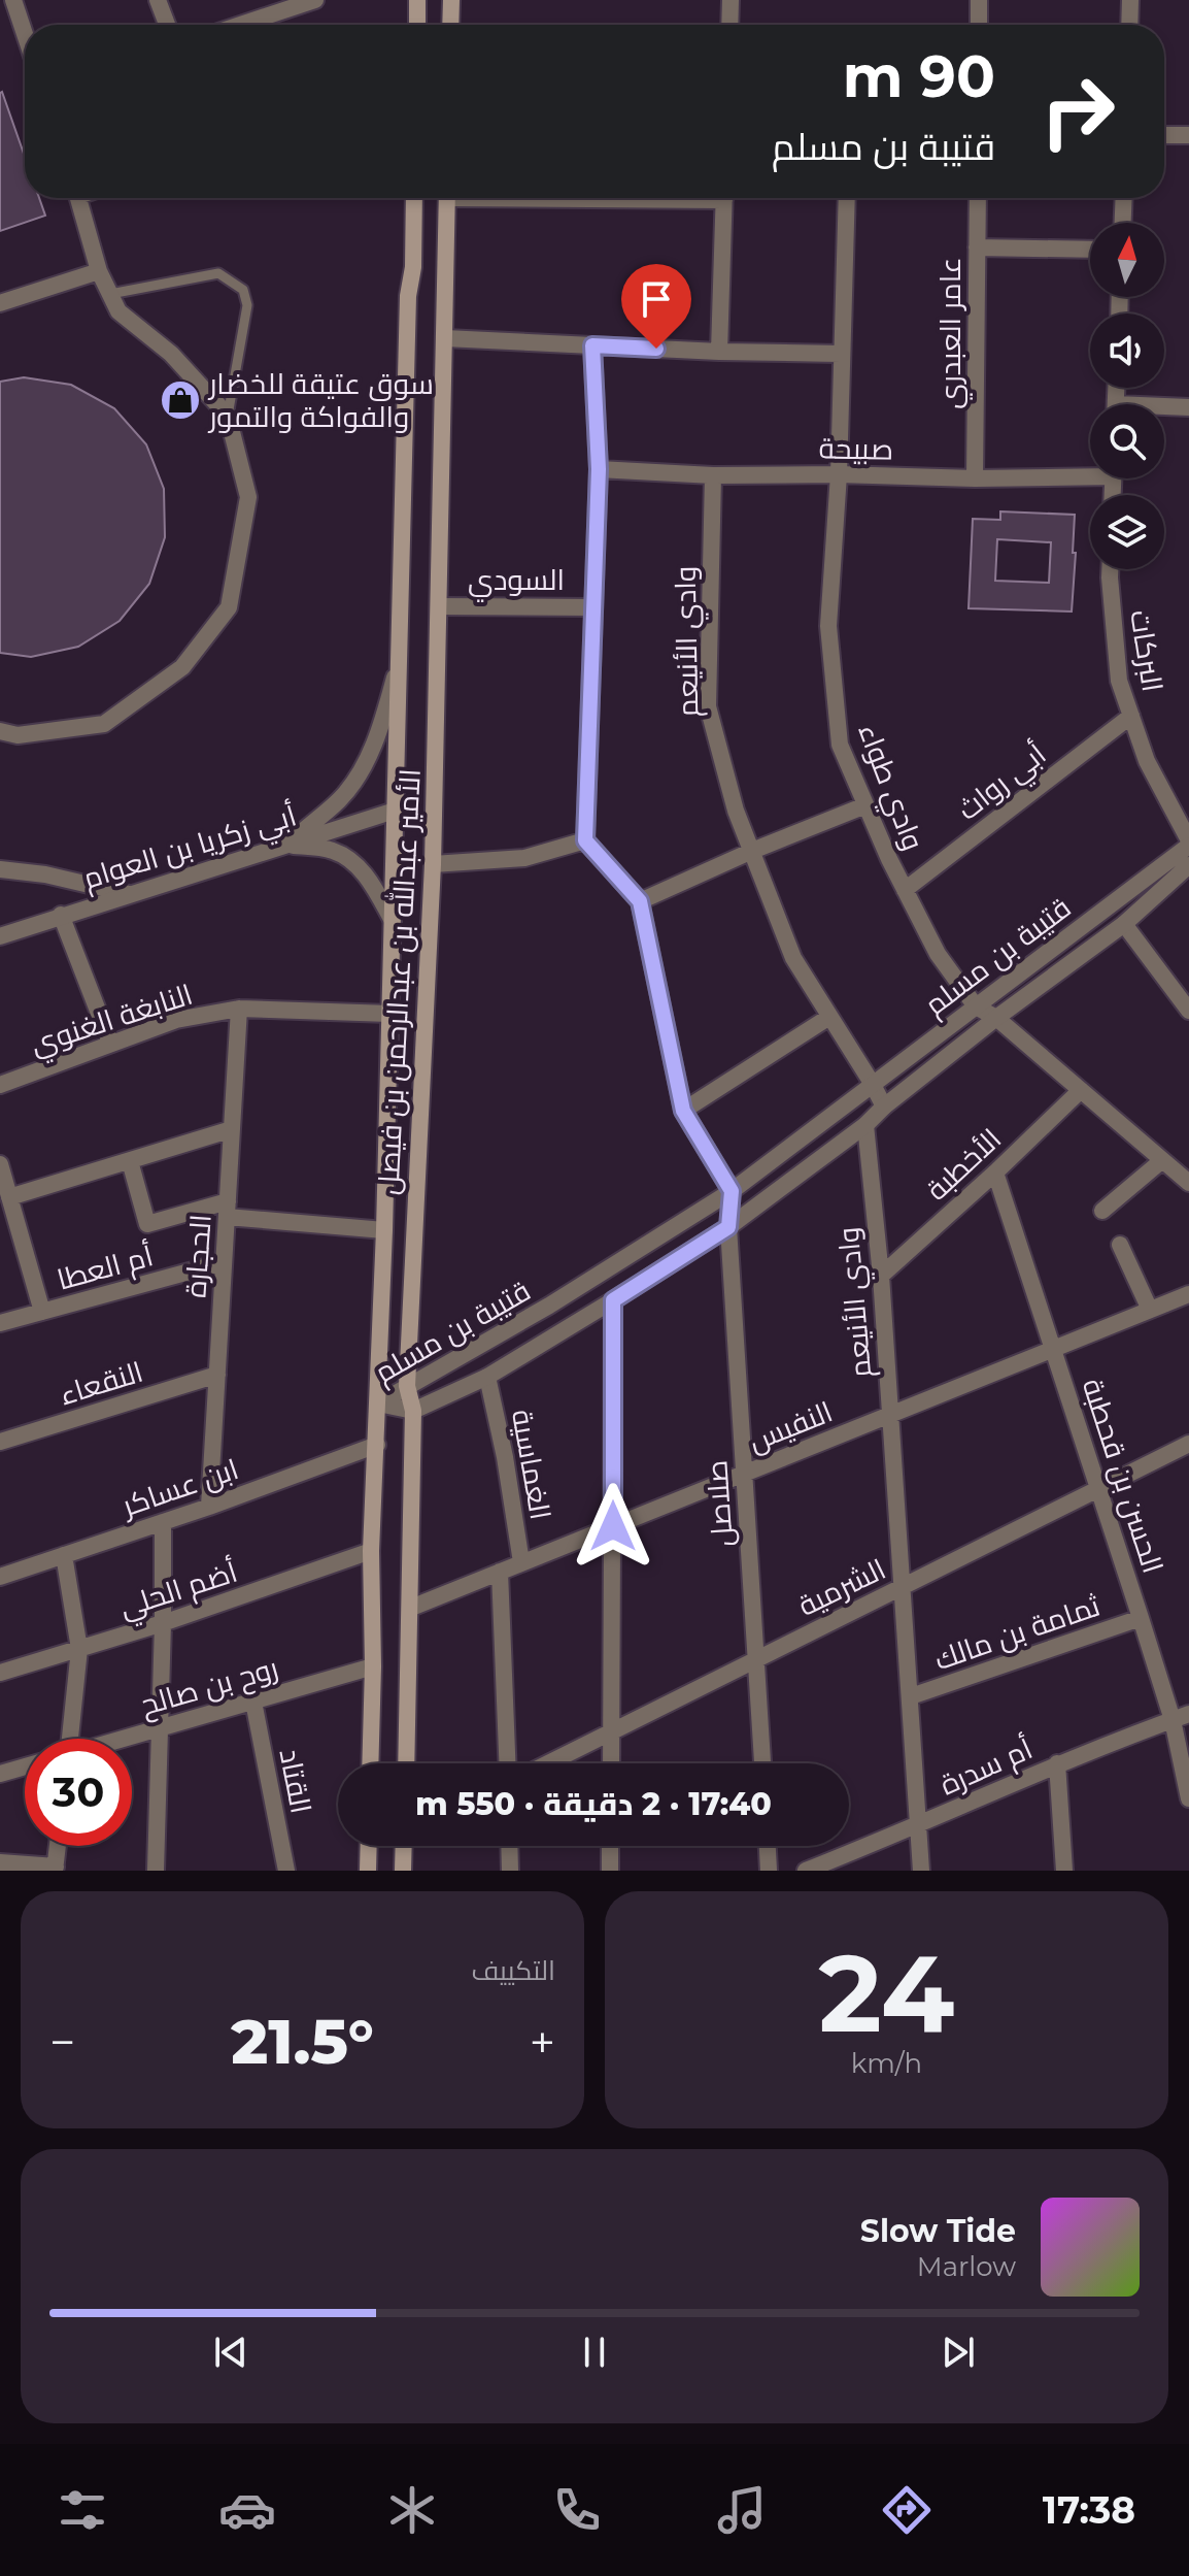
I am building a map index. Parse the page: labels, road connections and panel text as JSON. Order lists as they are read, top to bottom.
{
  "streets": {
    "main road": ["الأمير عبدالله بن عبدالرحمن بن فيصل"],
    "street": [
      "عامر العبدري",
      "صبيحة",
      "السودي",
      "وادي الأنيعم",
      "البركات",
      "أبي رواث",
      "وادي طواء",
      "أبي زكريا بن العوام",
      "قتيبة بن مسلم",
      "النابغة الغنوي",
      "الأخطبة",
      "الحجارة",
      "أم العطا",
      "النقعاء",
      "النفيس",
      "الغماسية",
      "الحسن بن قحطبة",
      "ابن عساكر",
      "صلاصل",
      "الشرمية",
      "أضم الحلي",
      "ثمامة بن مالك",
      "روح بن صالح",
      "أم سدرة",
      "القتاد"
    ]
  },
  "crossings": [
    ["عامر العبدري", "صبيحة"],
    ["صبيحة", "السودي"],
    ["صبيحة", "وادي الأنيعم"],
    ["صبيحة", "وادي طواء"],
    ["السودي", "الأمير عبدالله بن عبدالرحمن بن فيصل"],
    ["وادي الأنيعم", "قتيبة بن مسلم"],
    ["وادي الأنيعم", "الأخطبة"],
    ["وادي الأنيعم", "النفيس"],
    ["وادي الأنيعم", "الشرمية"],
    ["وادي الأنيعم", "ثمامة بن مالك"],
    ["وادي الأنيعم", "أم سدرة"],
    ["البركات", "أبي رواث"],
    ["البركات", "قتيبة بن مسلم"],
    ["أبي رواث", "وادي طواء"],
    ["وادي طواء", "قتيبة بن مسلم"],
    ["وادي طواء", "الأخطبة"],
    ["أبي زكريا بن العوام", "الأمير عبدالله بن عبدالرحمن بن فيصل"],
    ["قتيبة بن مسلم", "الأمير عبدالله بن عبدالرحمن بن فيصل"],
    ["قتيبة بن مسلم", "الغماسية"],
    ["قتيبة بن مسلم", "صلاصل"],
    ["الأمير عبدالله بن عبدالرحمن بن فيصل", "النابغة الغنوي"],
    ["الأمير عبدالله بن عبدالرحمن بن فيصل", "النفيس"],
    ["الأمير عبدالله بن عبدالرحمن بن فيصل", "ابن عساكر"],
    ["الأمير عبدالله بن عبدالرحمن بن فيصل", "أضم الحلي"],
    ["الأمير عبدالله بن عبدالرحمن بن فيصل", "روح بن صالح"],
    ["النابغة الغنوي", "الحجارة"],
    ["الأخطبة", "الحسن بن قحطبة"],
    ["الحجارة", "أم العطا"],
    ["الحجارة", "النقعاء"],
    ["الحجارة", "ابن عساكر"],
    ["النفيس", "الغماسية"],
    ["النفيس", "الحسن بن قحطبة"],
    ["النفيس", "صلاصل"],
    ["الحسن بن قحطبة", "الشرمية"],
    ["الحسن بن قحطبة", "ثمامة بن مالك"],
    ["الحسن بن قحطبة", "أم سدرة"],
    ["صلاصل", "الشرمية"],
    ["روح بن صالح", "القتاد"]
  ],
  "places": {
    "shop": ["سوق عتيقة للخضار والفواكة والتمور"]
  },
  "north": "top",
  "page": {
    "turn": ["90 m", "قتيبة بن مسلم"],
    "limit": "30",
    "trip": "17:40 · 2 دقيقة · 550 m",
    "tile": [
      ["24", "km/h"],
      "التكييف"
    ],
    "heat": ["−", "21.5°", "+"],
    "song": ["Slow Tide", "Marlow"],
    "tabs": "17:38"
  }
}
